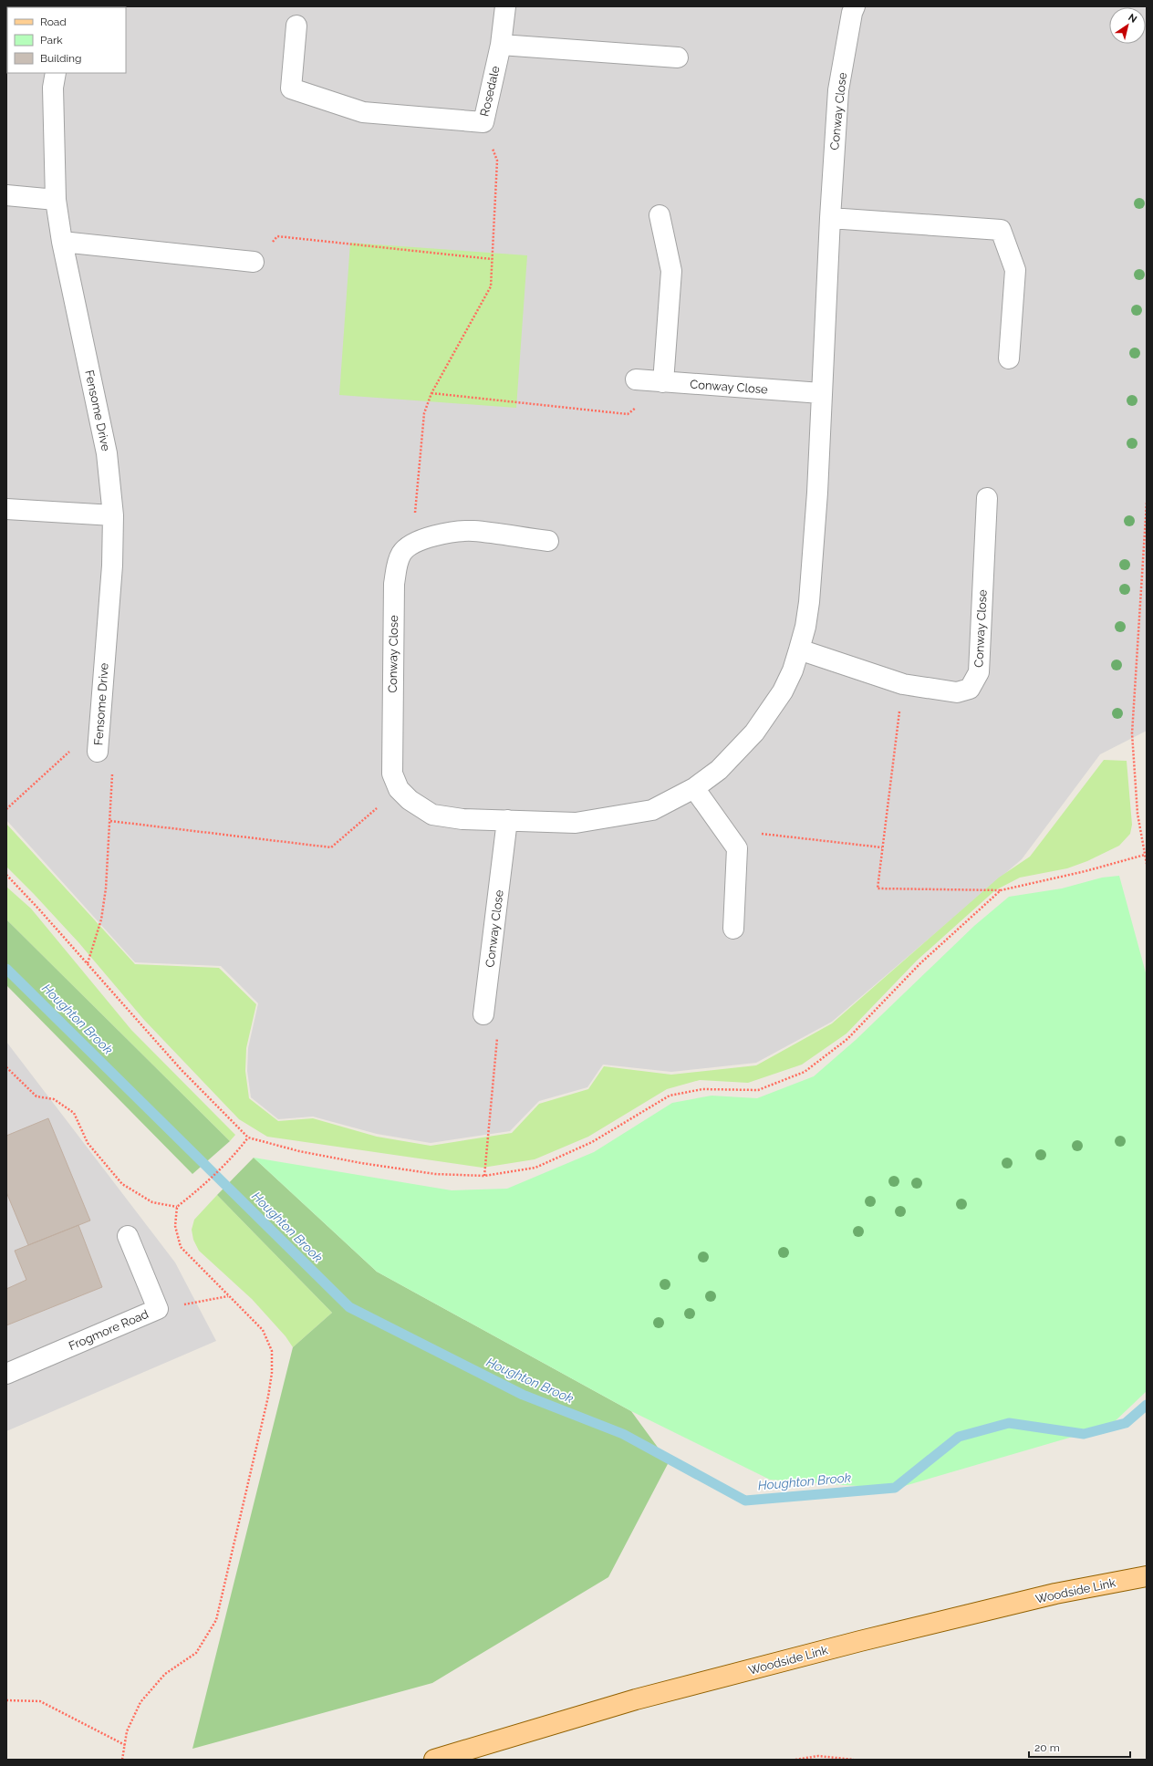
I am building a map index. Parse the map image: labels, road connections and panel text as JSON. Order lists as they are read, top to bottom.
{
  "streets": {
    "main road": ["Woodside Link"],
    "street": [
      "Rosedale",
      "Conway Close",
      "Fensome Drive",
      "Frogmore Road"
    ]
  },
  "water": ["Houghton Brook"],
  "legend": ["Road", "Park", "Building"],
  "scale_bar": "20 m",
  "north": "top right"
}
